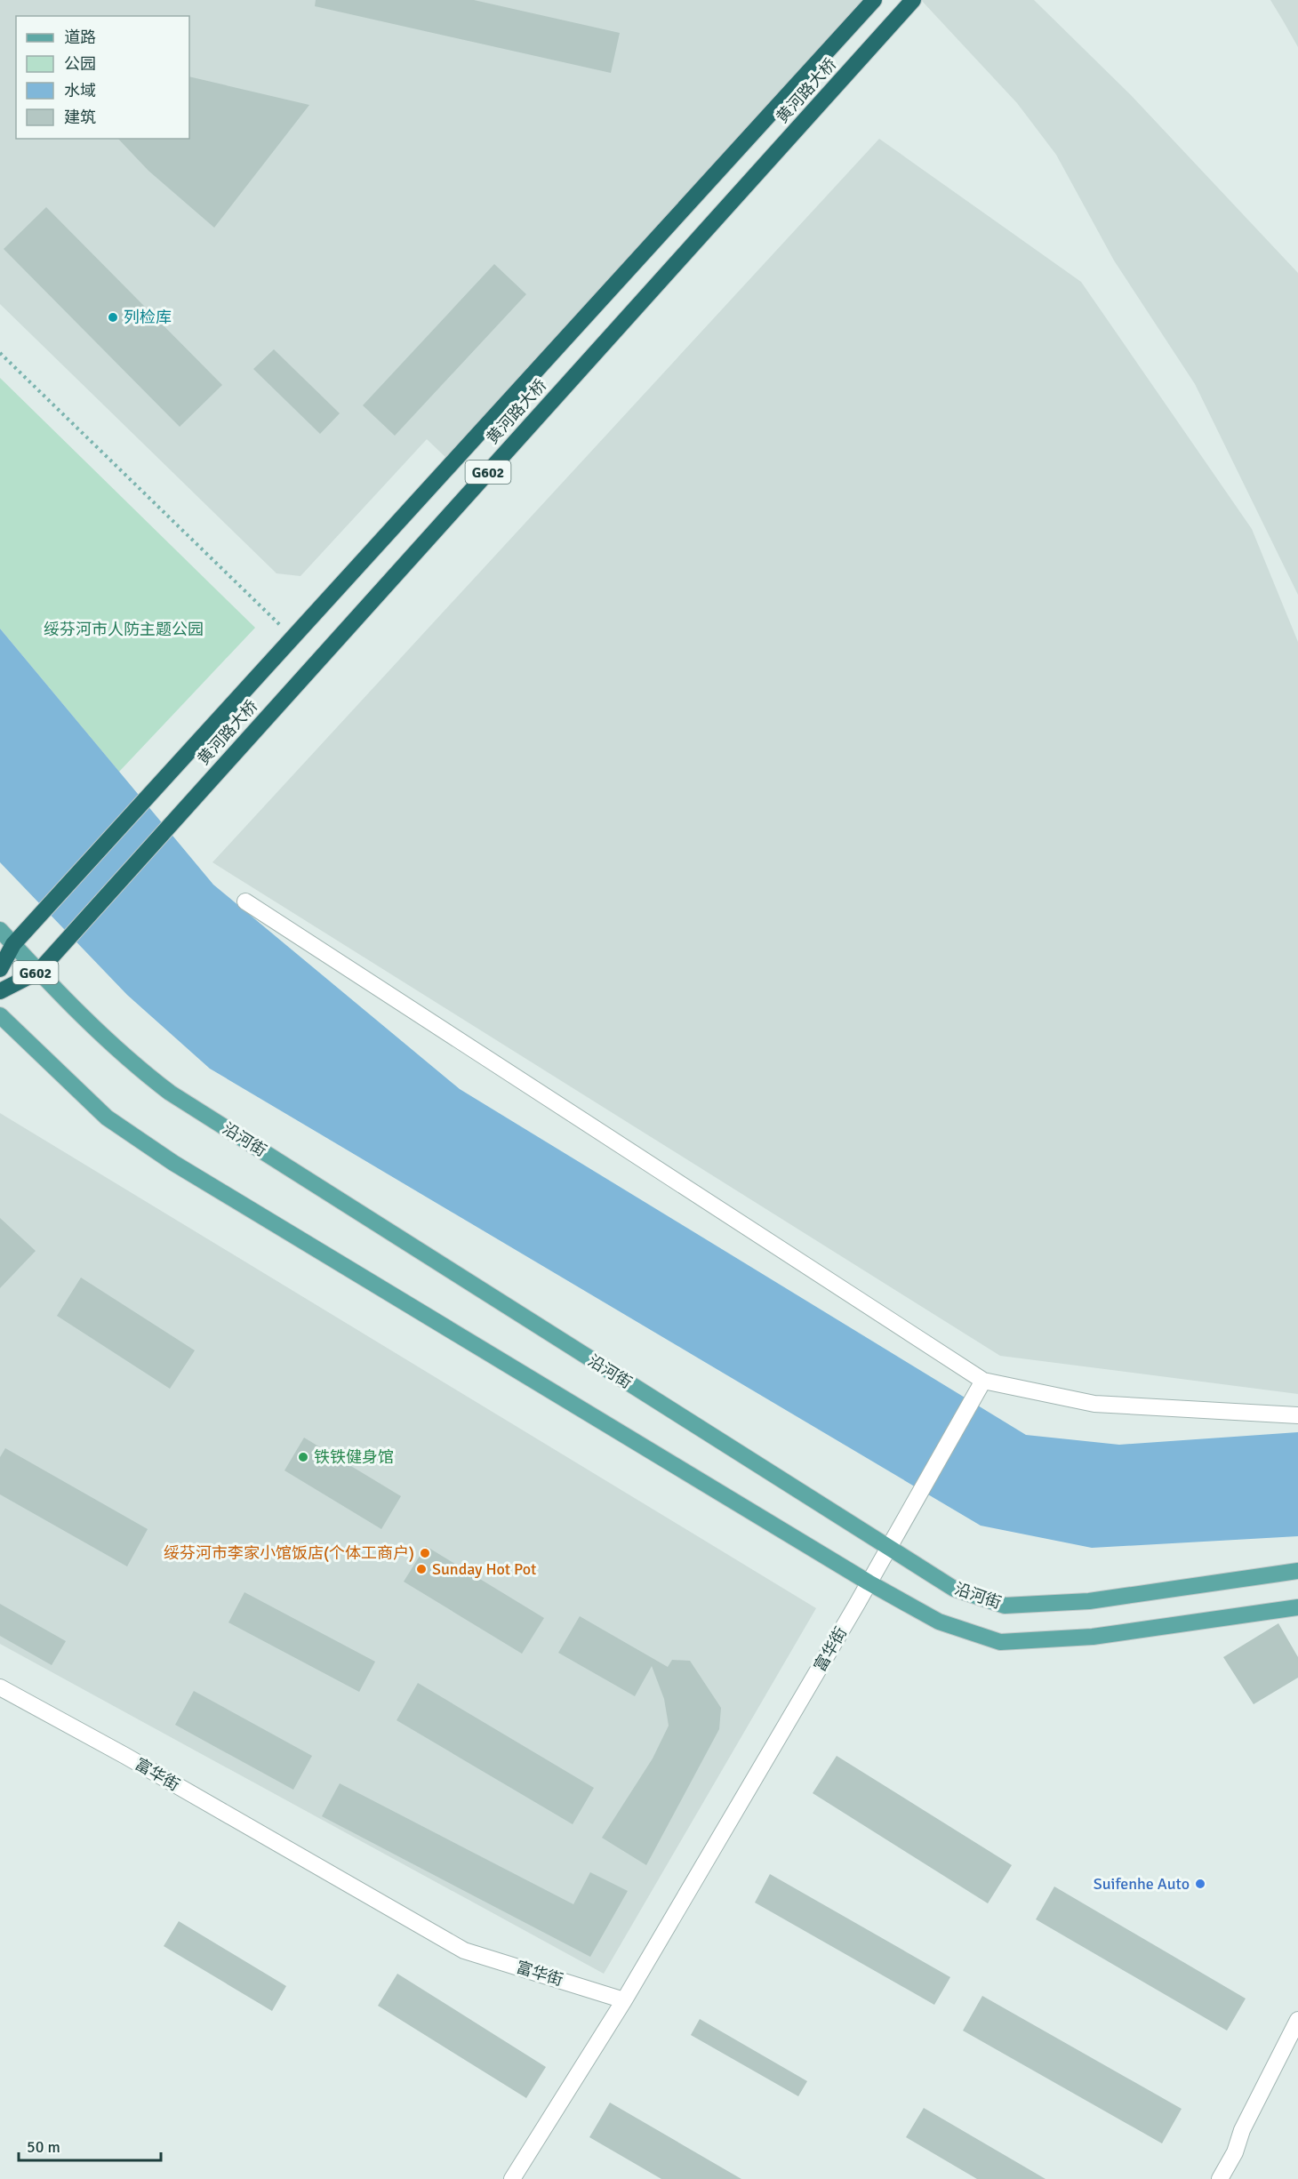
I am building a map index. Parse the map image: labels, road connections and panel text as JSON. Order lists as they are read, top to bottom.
{
  "streets": {
    "highway": ["黄河路大桥", "G602"],
    "main road": ["沿河街"],
    "street": ["富华街"]
  },
  "crossings": [
    ["黄河路大桥", "G602"],
    ["黄河路大桥", "沿河街"],
    ["G602", "沿河街"],
    ["沿河街", "富华街"]
  ],
  "parks": ["绥芬河市人防主题公园"],
  "places": [
    "列检库",
    "铁铁健身馆",
    "绥芬河市李家小馆饭店(个体工商户)",
    "Sunday Hot Pot",
    "Suifenhe Auto"
  ],
  "legend": [
    "道路",
    "公园",
    "水域",
    "建筑"
  ],
  "scale_bar": "50 m"
}
